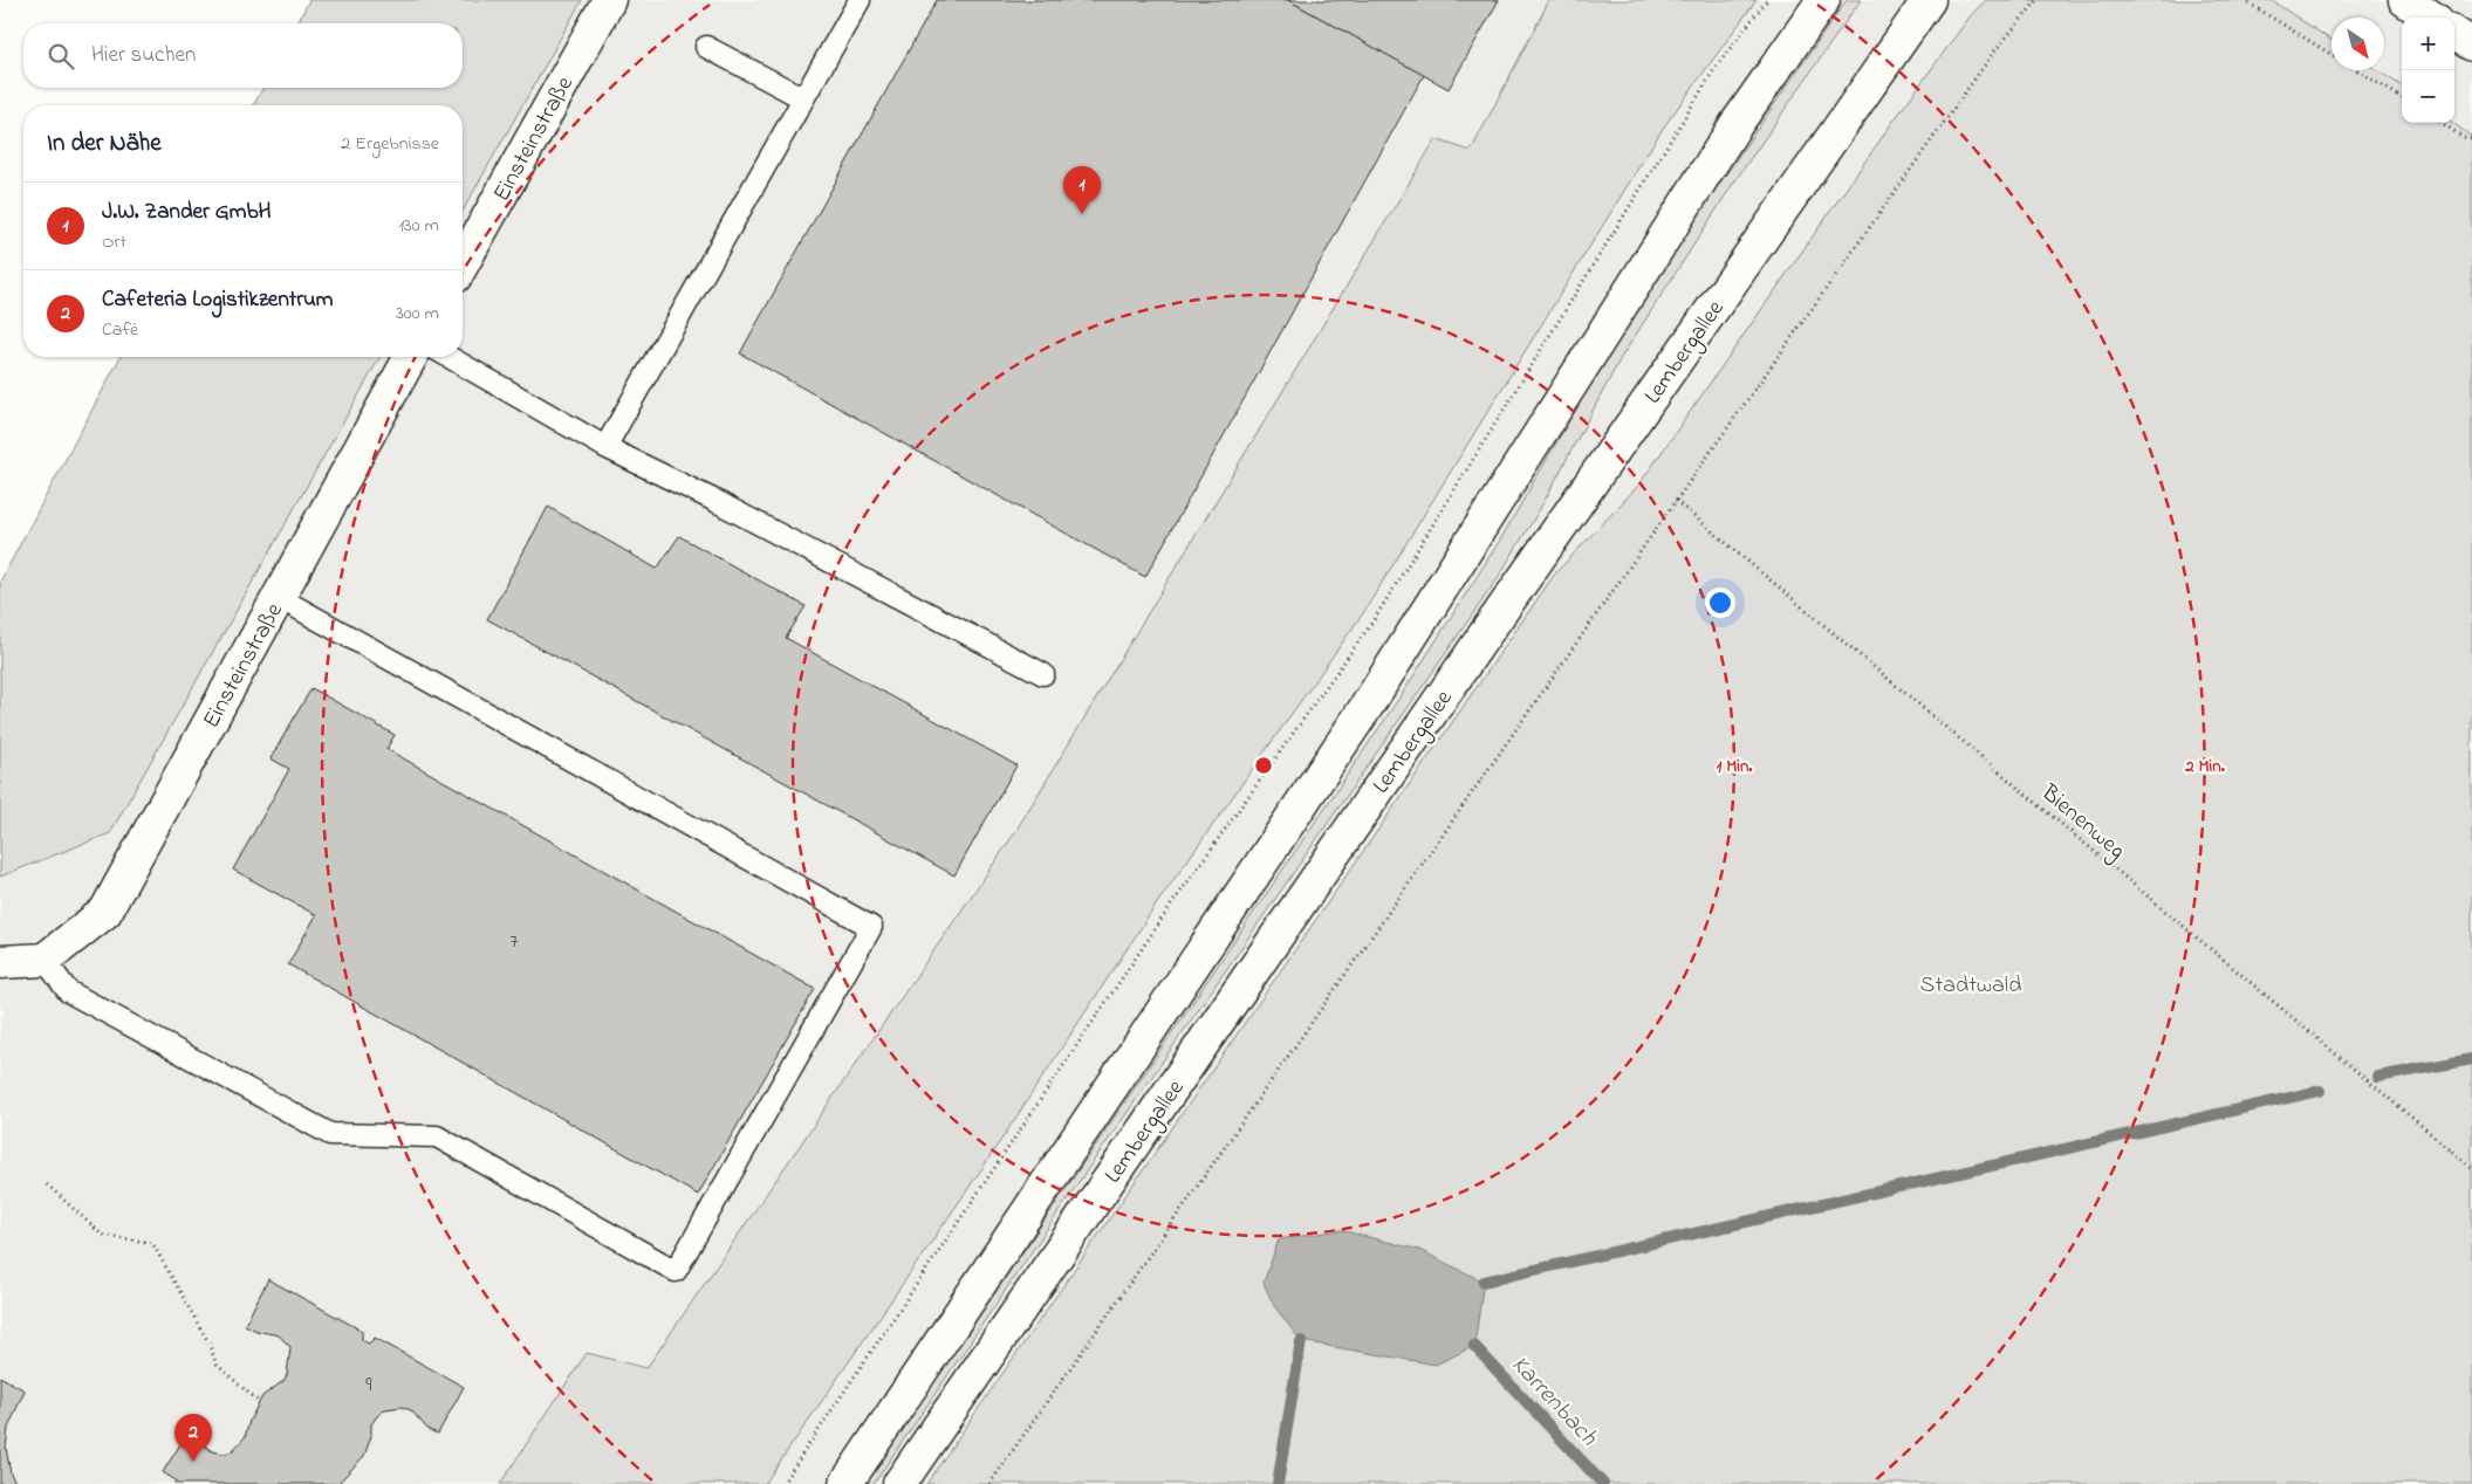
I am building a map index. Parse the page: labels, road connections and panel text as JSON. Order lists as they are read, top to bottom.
{
  "streets": {
    "main road": ["Einsteinstraße", "Lembergallee"],
    "path": ["Bienenweg"]
  },
  "water": ["Karrenbach"],
  "parks": ["Stadtwald"],
  "house_numbers": ["7", "9"],
  "north": "bottom right",
  "page": {
    "map_buttons": ["+", "−"],
    "search": "Hier suchen",
    "heading": ["In der Nähe", "2 Ergebnisse"],
    "pins": ["1", "2"],
    "list": [
      {
        "mark": "1",
        "name": "J.W. Zander GmbH",
        "note": "Ort",
        "value": "130 m"
      },
      {
        "mark": "2",
        "name": "Cafeteria Logistikzentrum",
        "note": "Café",
        "value": "300 m"
      }
    ]
  },
  "rings": ["1 Min.", "2 Min."]
}
